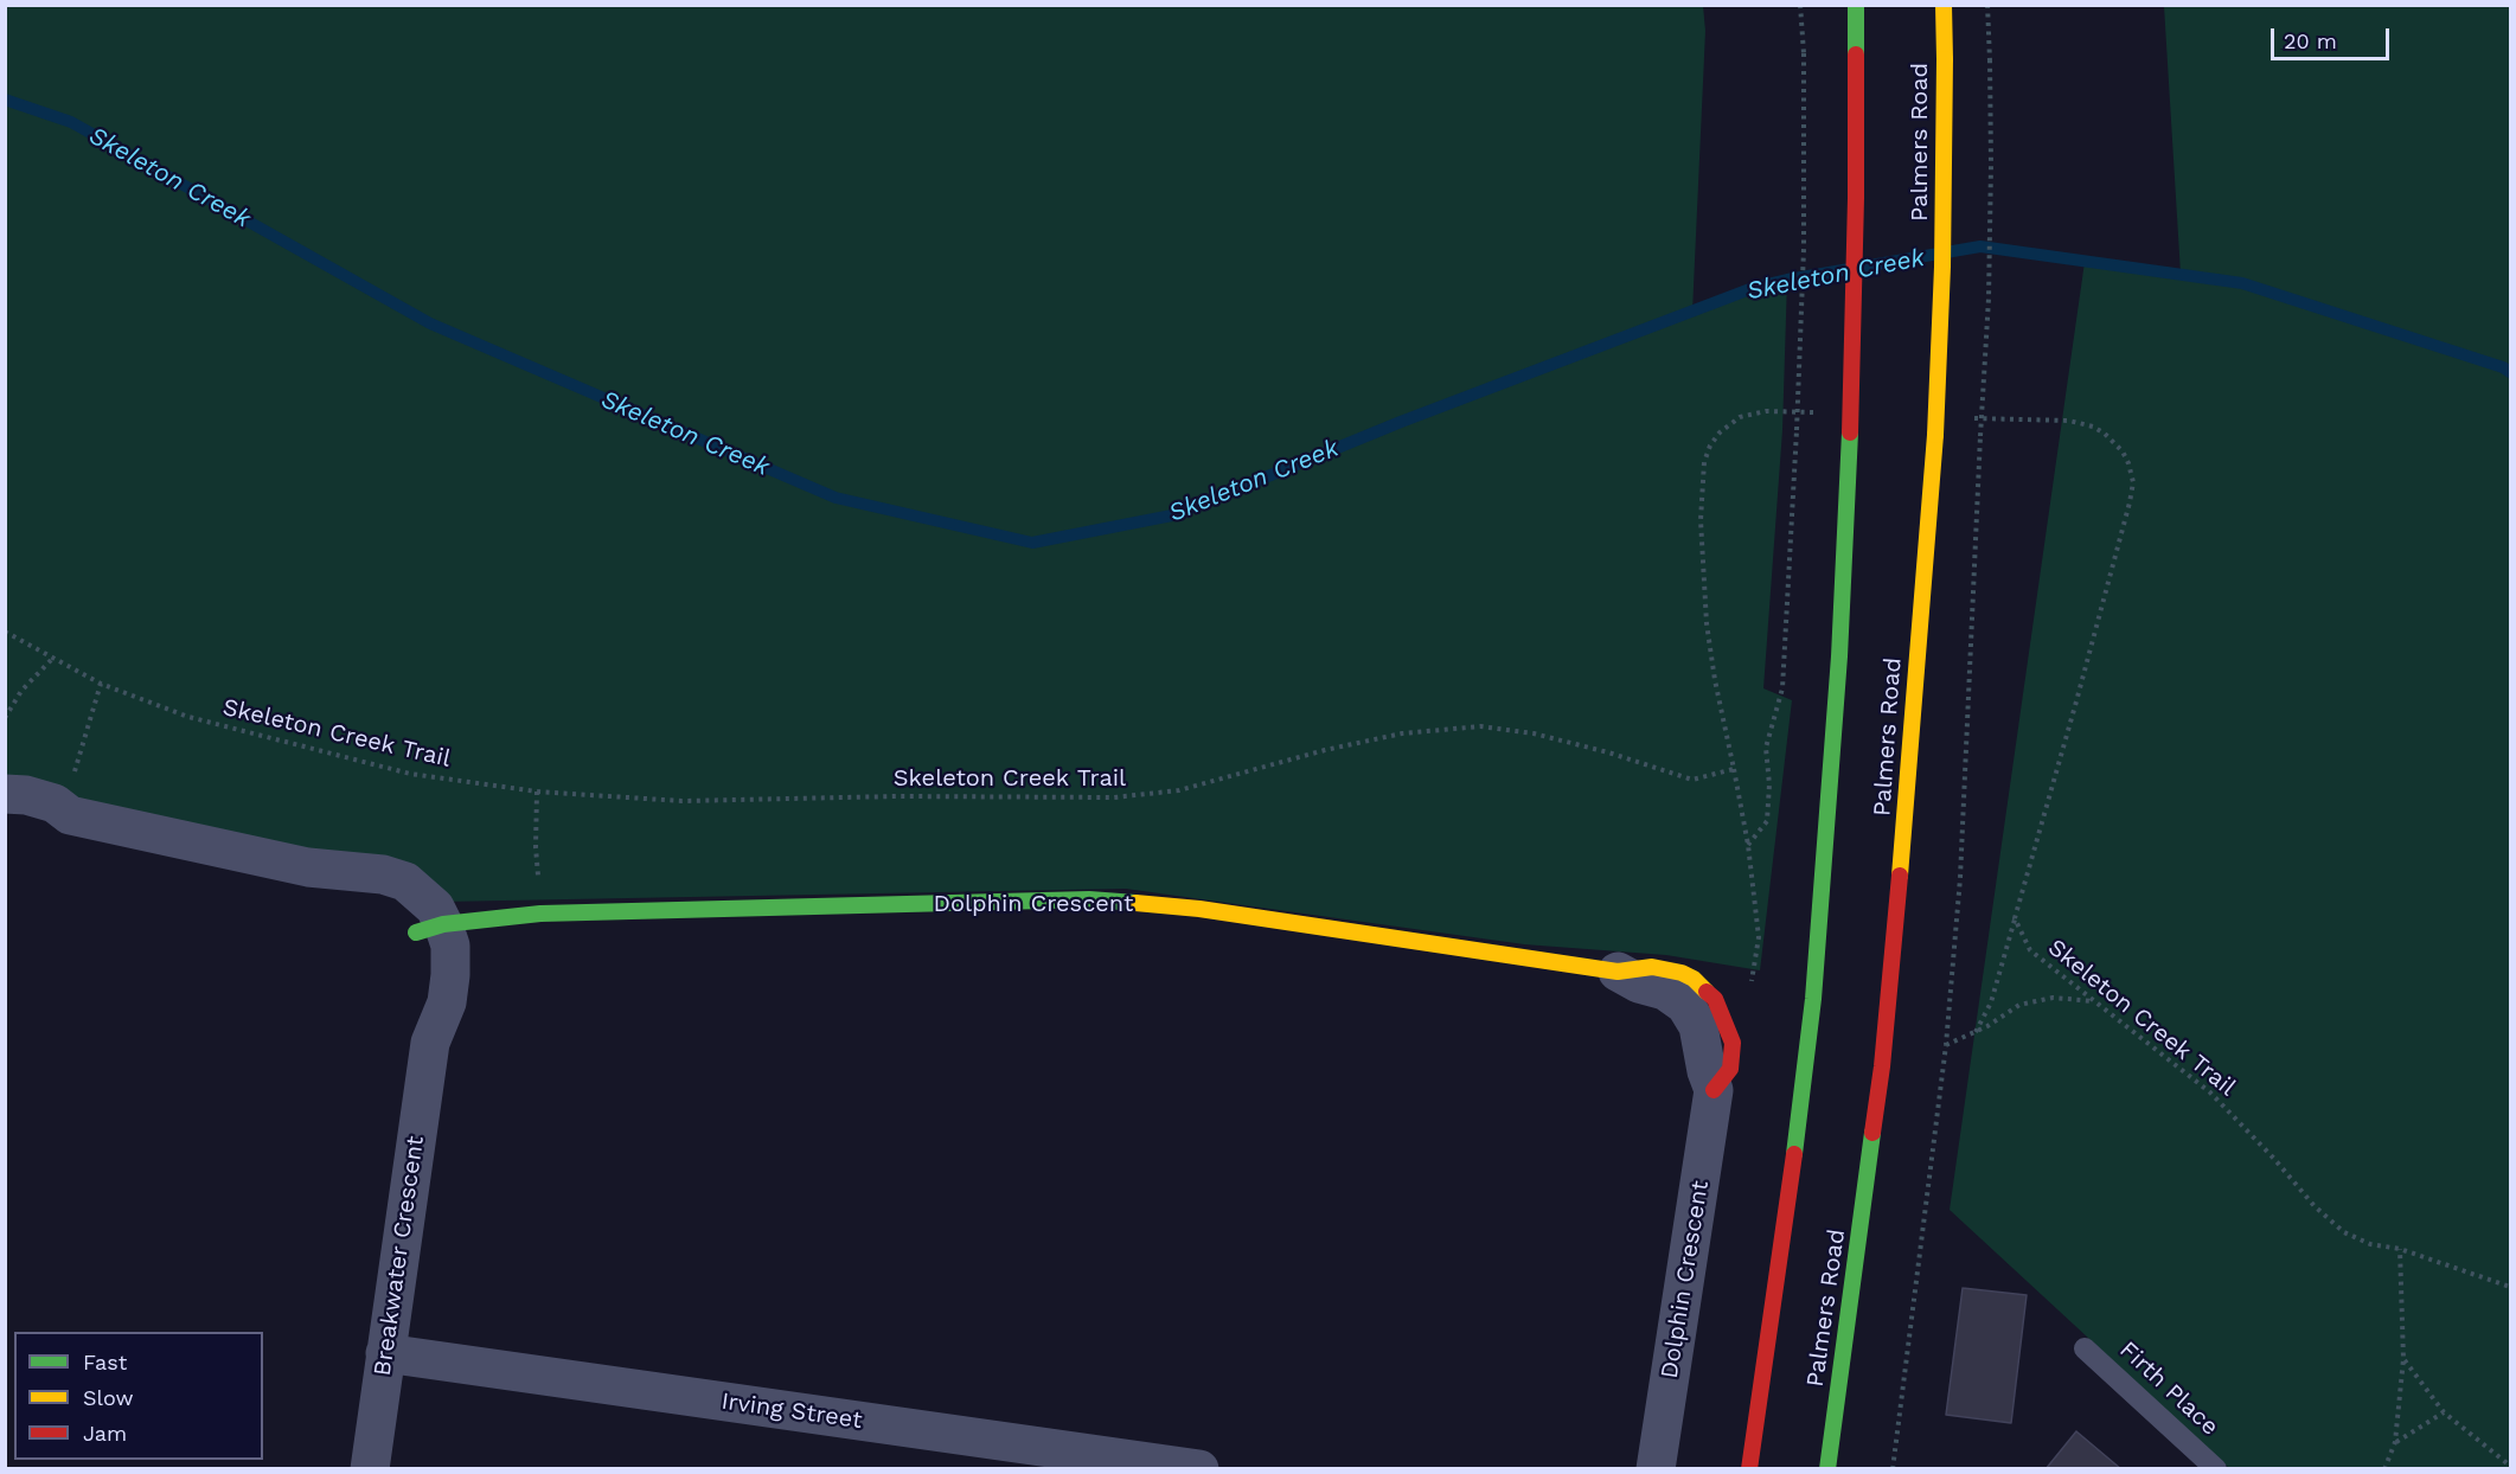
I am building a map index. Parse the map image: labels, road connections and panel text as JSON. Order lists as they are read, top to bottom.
{
  "streets": {
    "main road": ["Palmers Road", "Dolphin Crescent"],
    "street": ["Breakwater Crescent", "Irving Street"],
    "lane": ["Firth Place"],
    "path": ["Skeleton Creek Trail"]
  },
  "crossings": [
    ["Dolphin Crescent", "Breakwater Crescent"],
    ["Breakwater Crescent", "Irving Street"]
  ],
  "water": ["Skeleton Creek"],
  "legend": ["Fast", "Slow", "Jam"],
  "scale_bar": "20 m"
}
